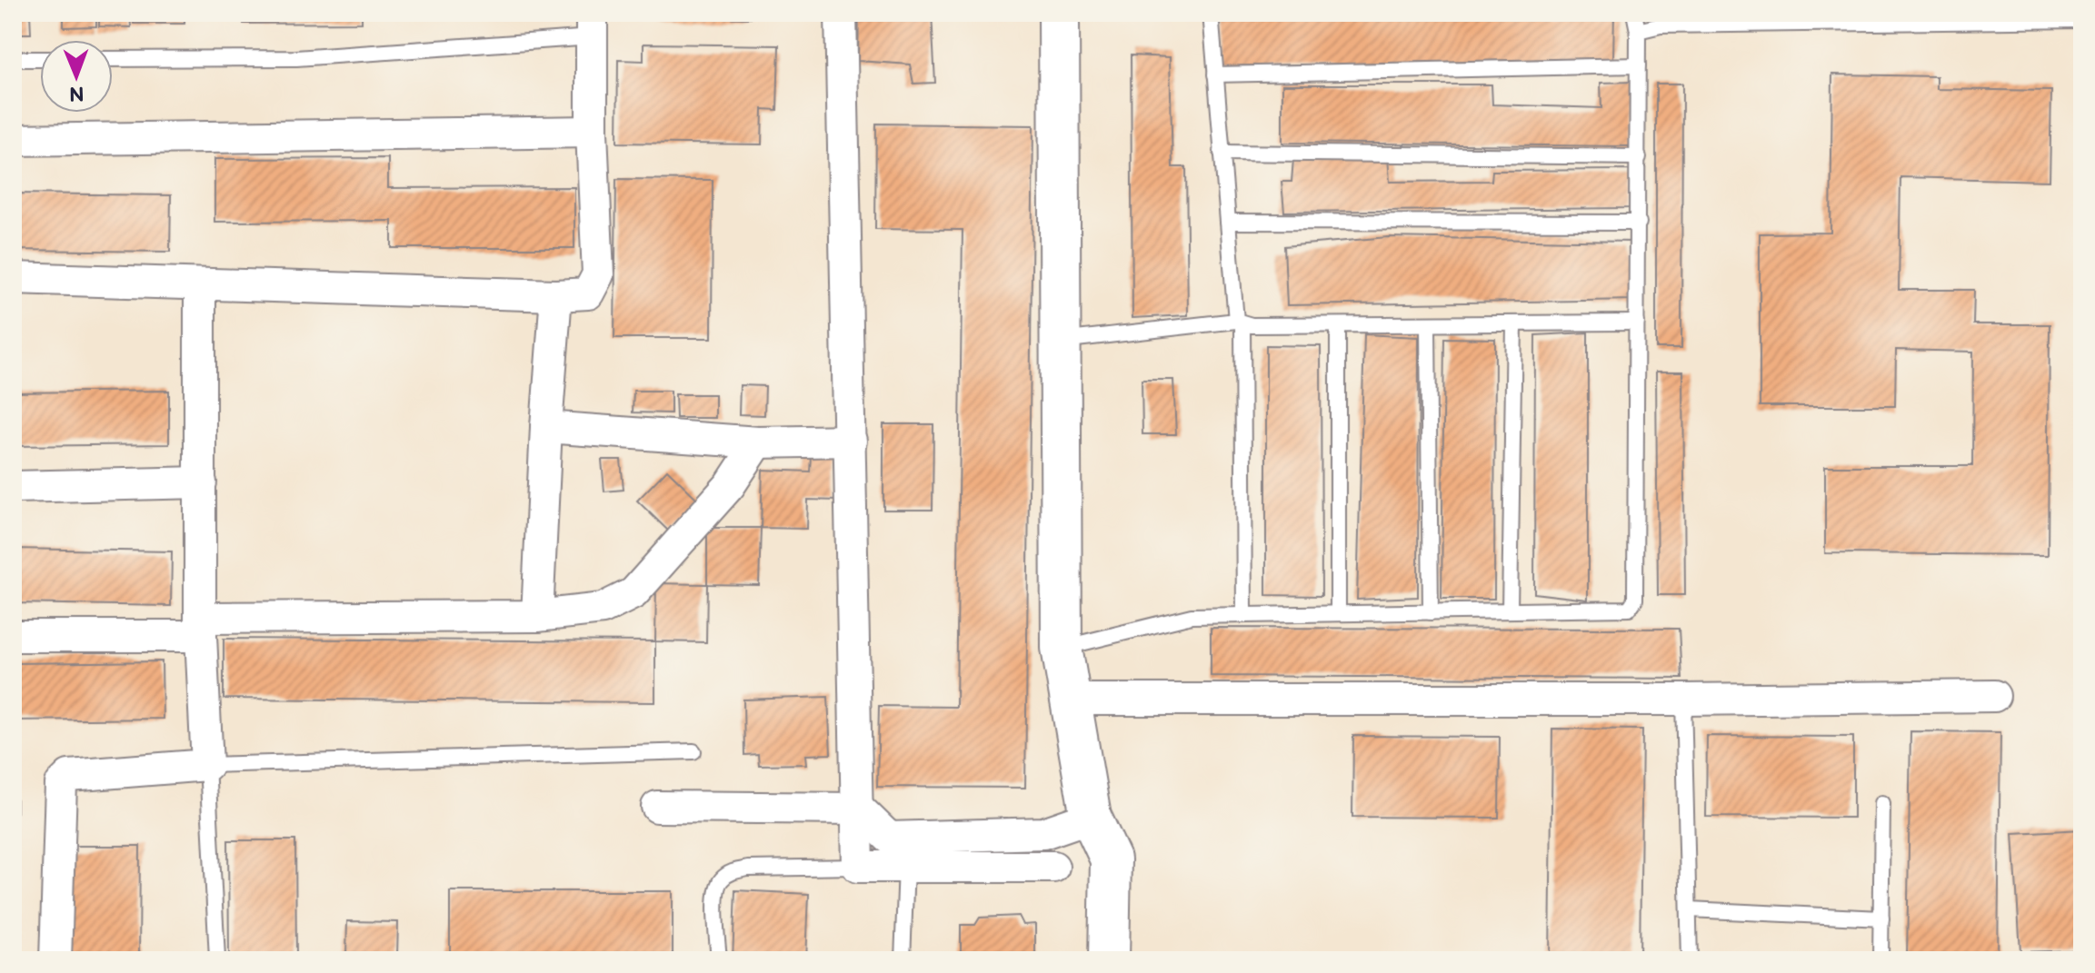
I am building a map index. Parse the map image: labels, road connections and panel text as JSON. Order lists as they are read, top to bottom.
{
  "north": "bottom"
}
